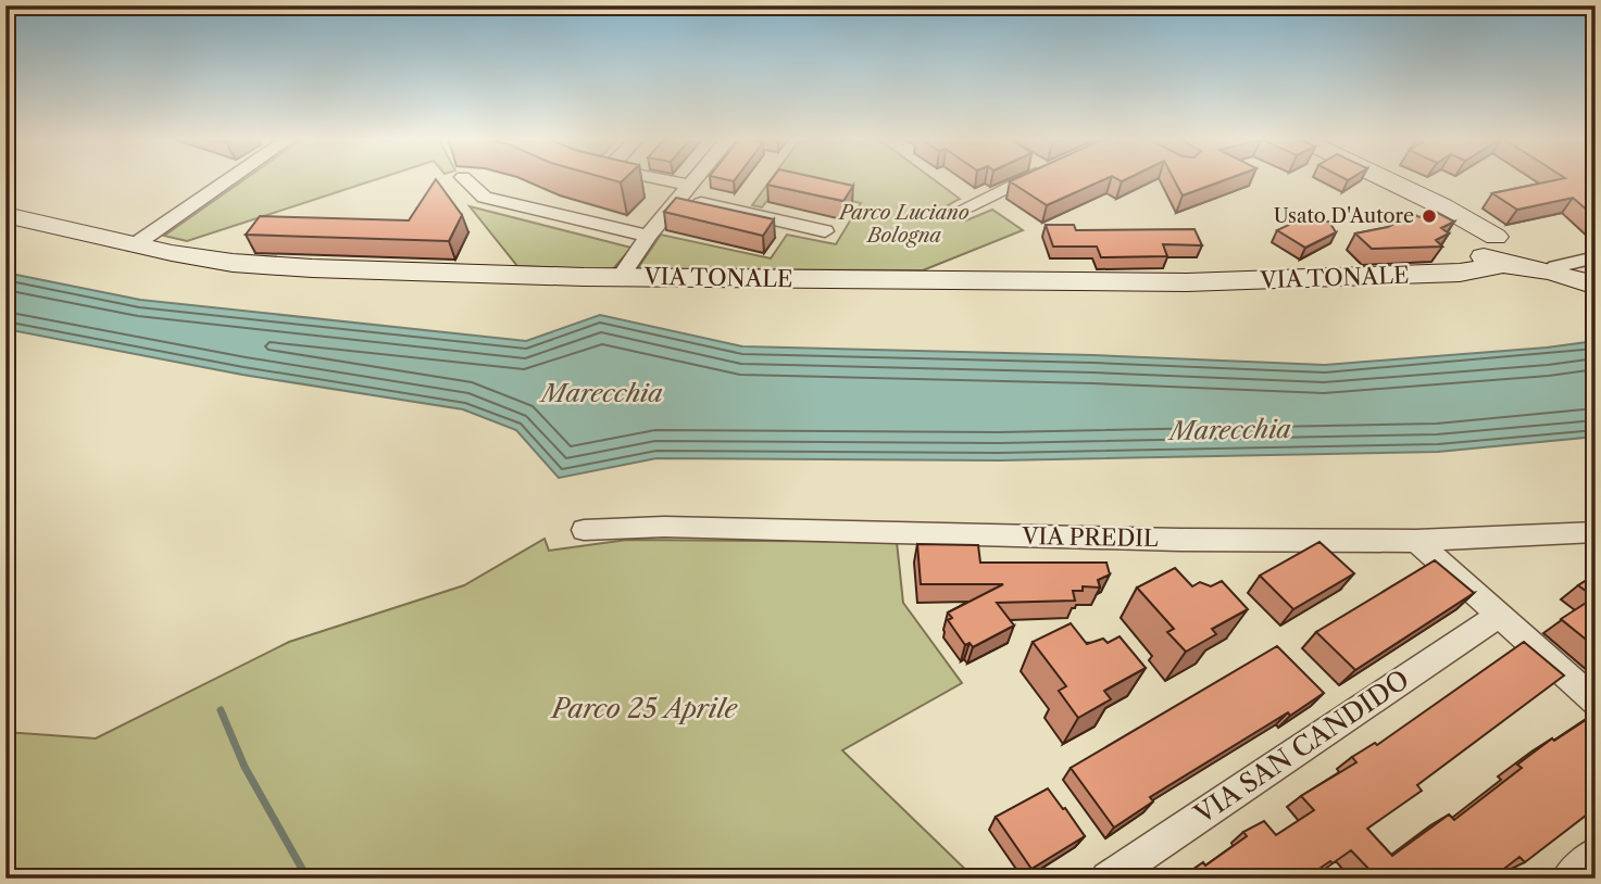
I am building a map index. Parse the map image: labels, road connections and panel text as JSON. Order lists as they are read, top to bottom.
{
  "streets": {
    "street": ["VIA TONALE", "VIA PREDIL", "VIA SAN CANDIDO"]
  },
  "water": ["Marecchia"],
  "parks": ["Parco Luciano Bologna", "Parco 25 Aprile"],
  "places": ["Usato D'Autore"]
}
